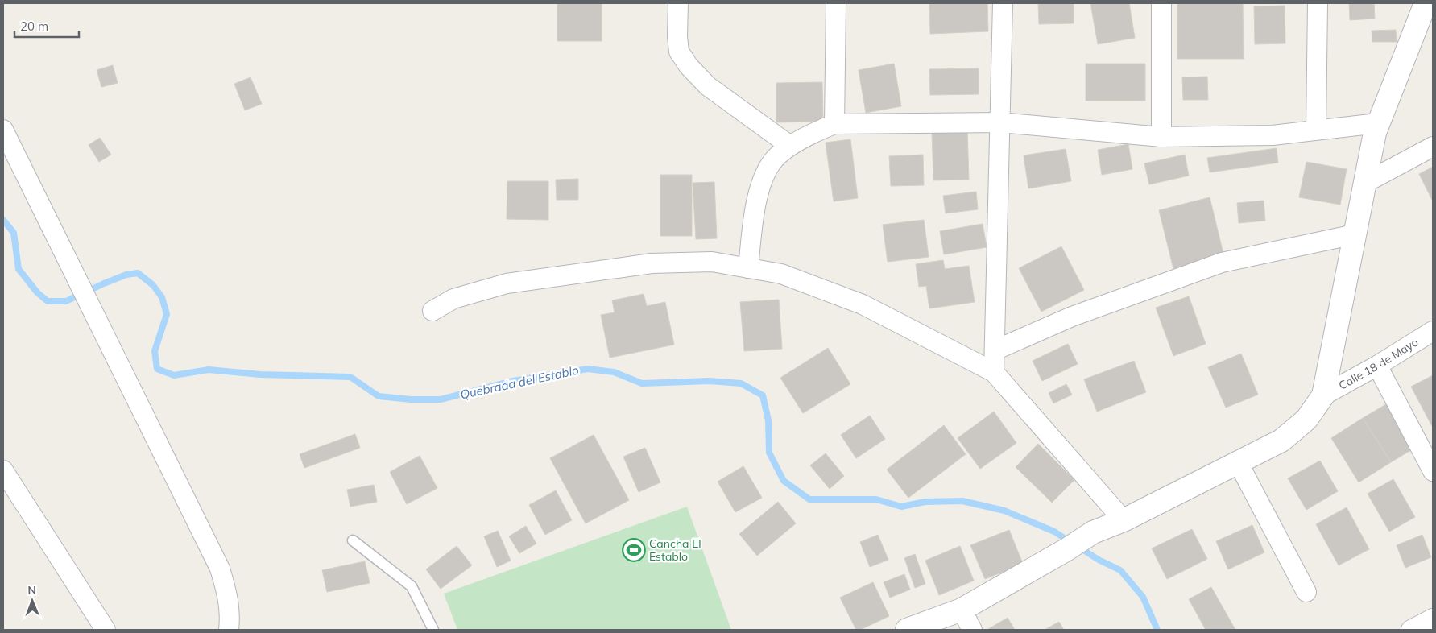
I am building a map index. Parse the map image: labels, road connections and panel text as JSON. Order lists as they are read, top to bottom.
{
  "streets": {
    "street": ["Calle 18 de Mayo"]
  },
  "water": ["Quebrada del Establo"],
  "places": {
    "sports": ["Cancha El Establo"]
  },
  "scale_bar": "20 m",
  "north": "top"
}
